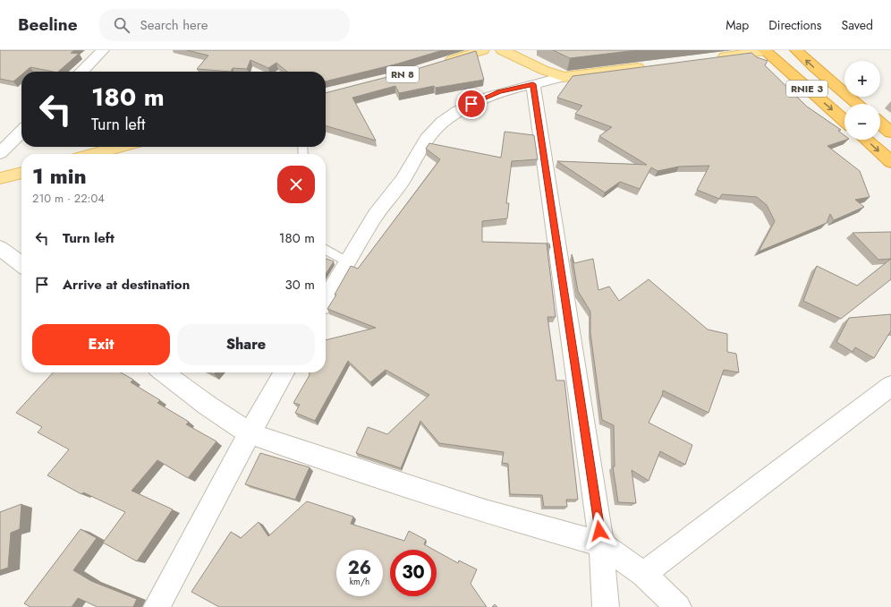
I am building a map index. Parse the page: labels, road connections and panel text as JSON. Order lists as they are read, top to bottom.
{
  "streets": {
    "highway": ["RNIE 3"]
  },
  "page": {
    "header": "Beeline",
    "search": "Search here",
    "nav": ["Map", "Directions", "Saved"],
    "map_buttons": ["+", "−"],
    "turn": ["180 m", "Turn left"],
    "heading": ["1 min", "210 m · 22:04"],
    "list": [
      {
        "name": "Turn left",
        "value": "180 m"
      },
      {
        "name": "Arrive at destination",
        "value": "30 m"
      }
    ],
    "buttons": ["Exit", "Share"],
    "speed": "26 km/h",
    "limit": "30"
  }
}
